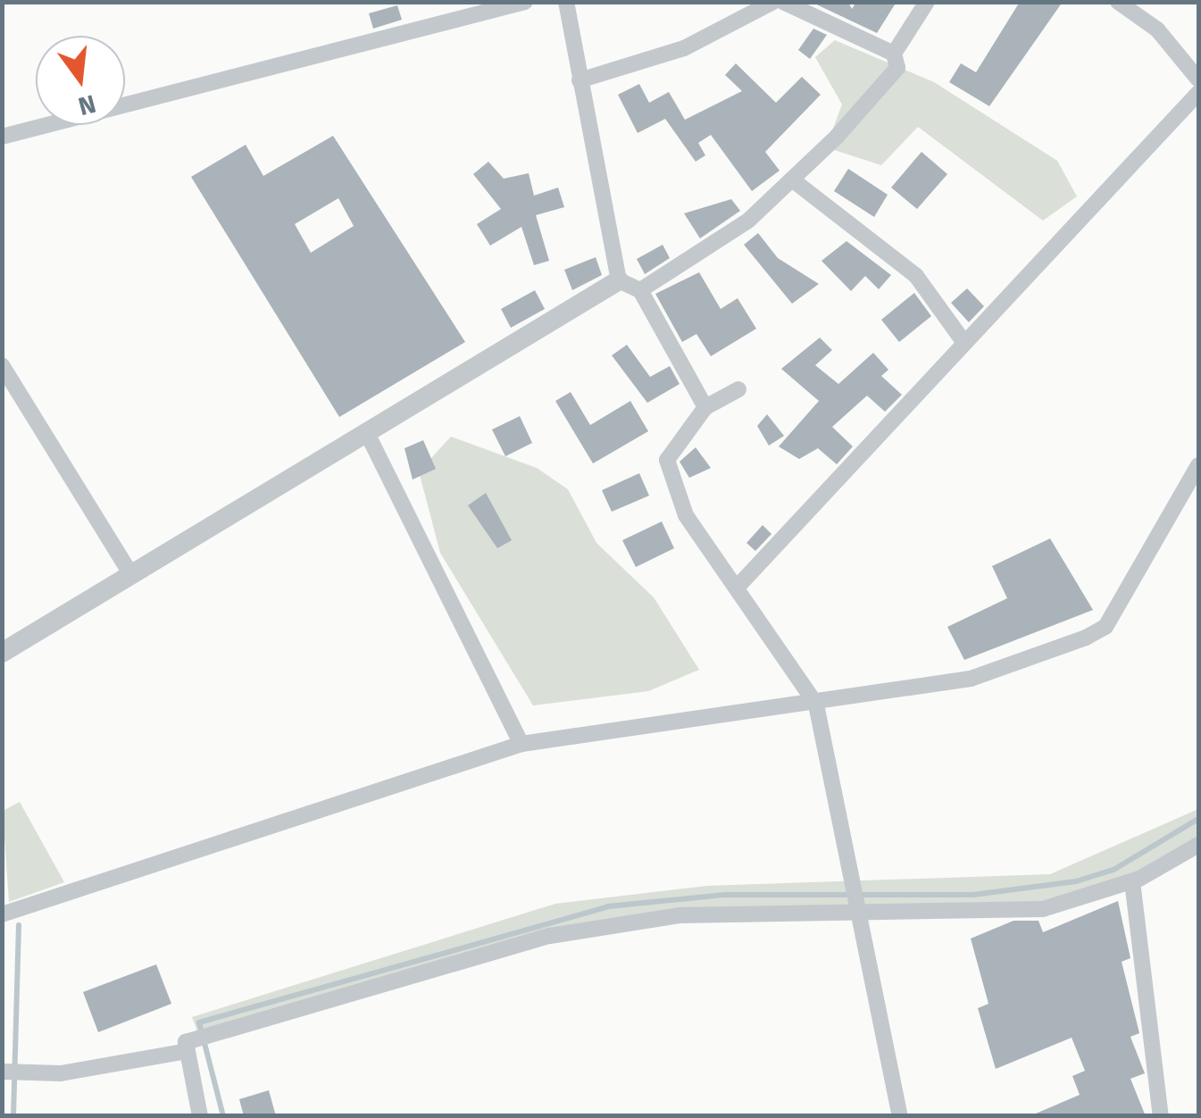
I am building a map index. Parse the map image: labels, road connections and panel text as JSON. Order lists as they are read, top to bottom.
{
  "north": "bottom"
}
